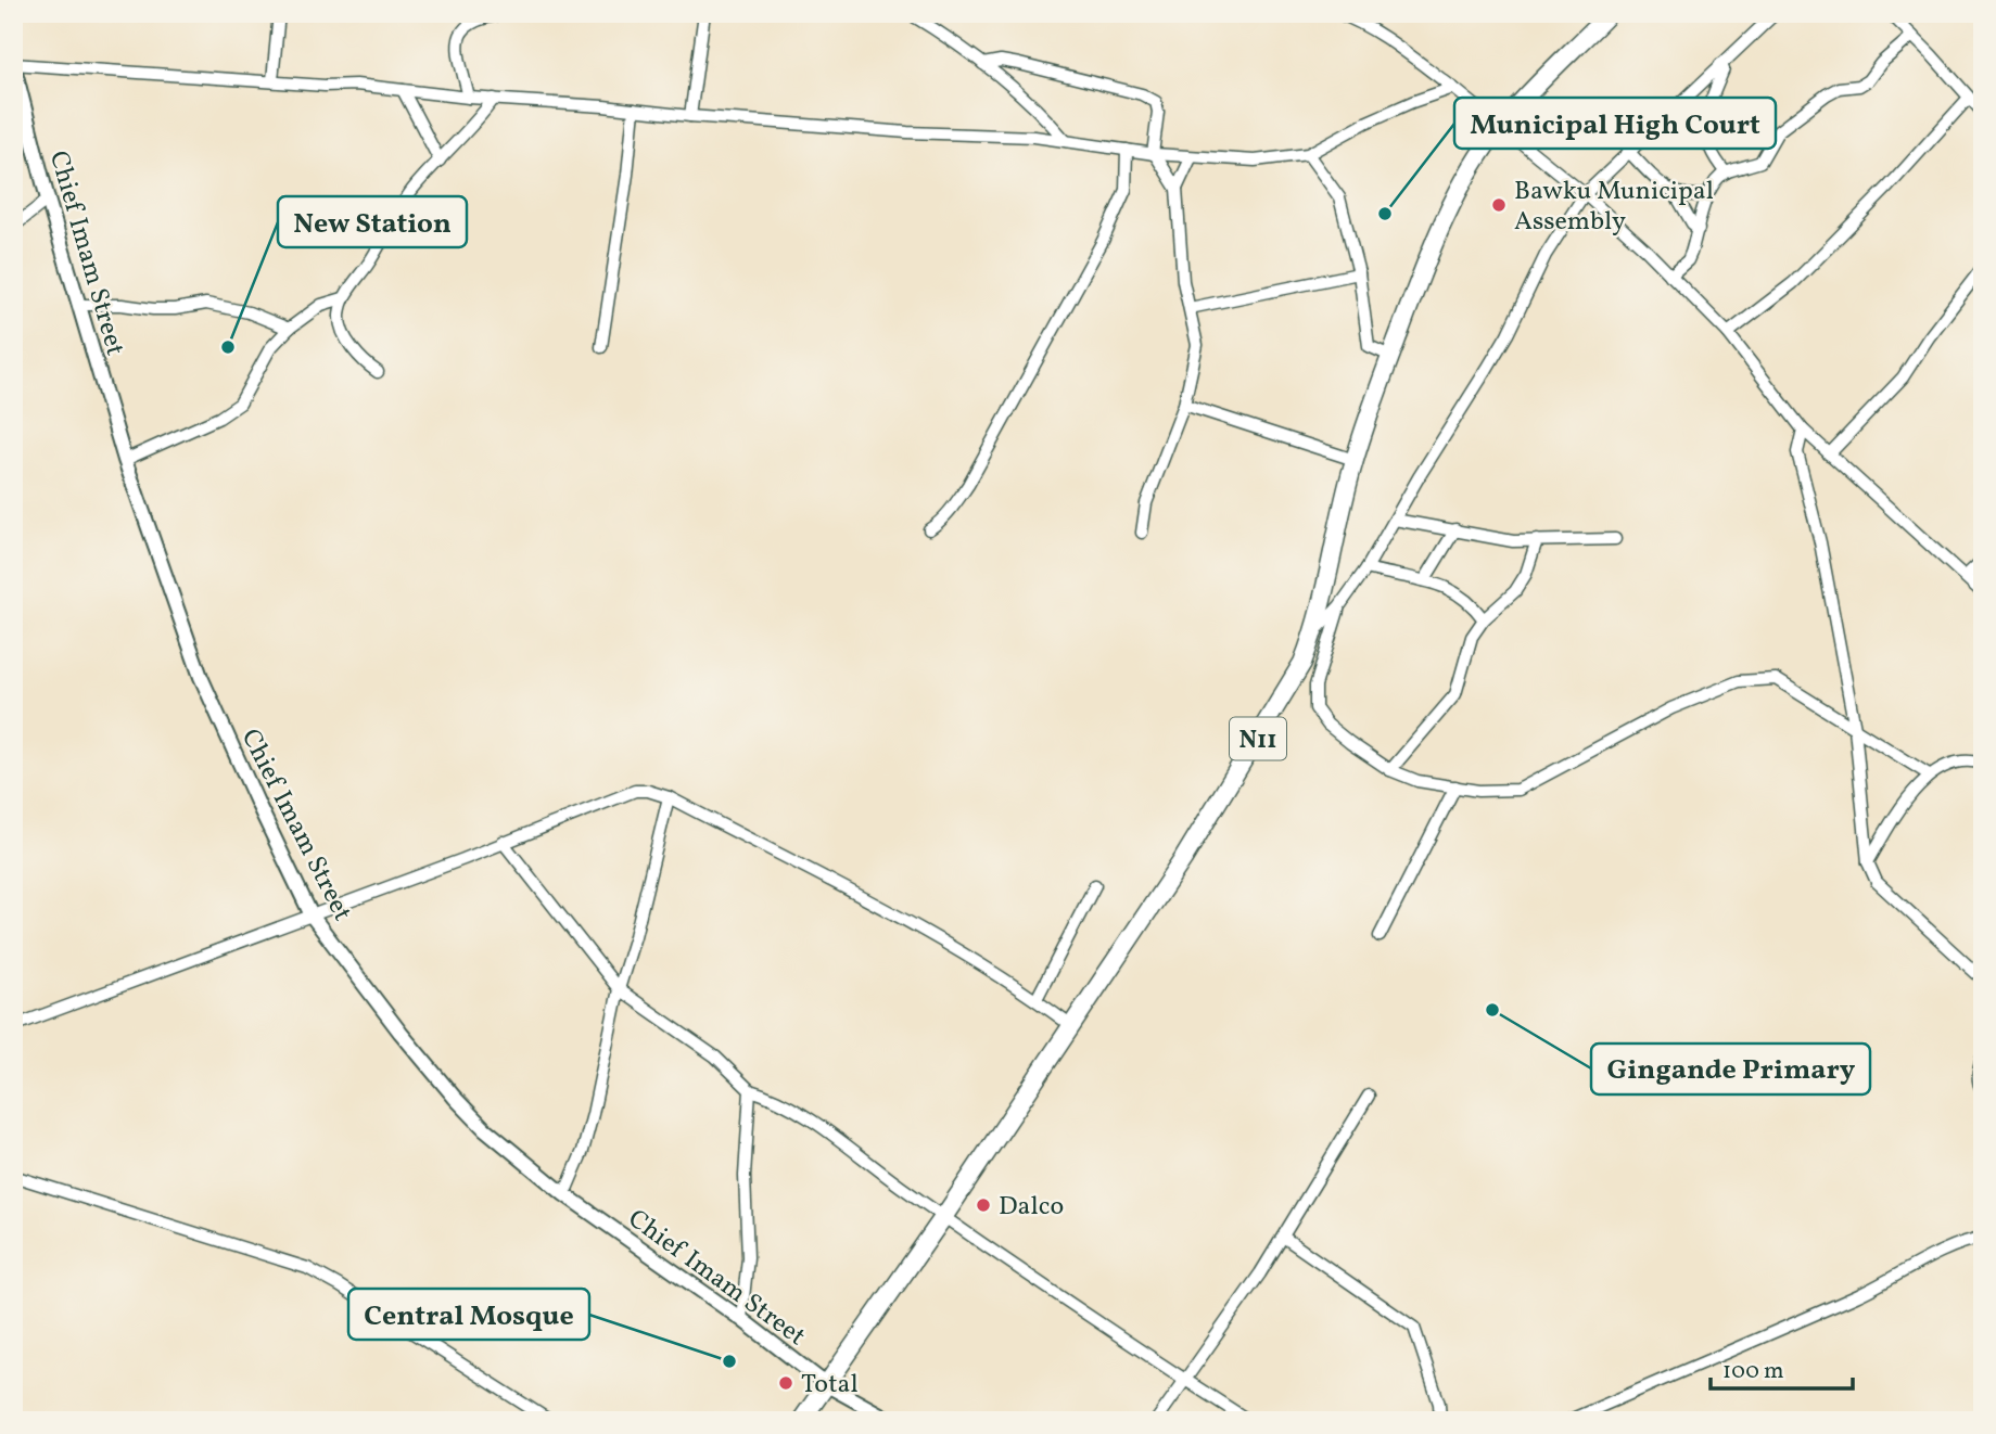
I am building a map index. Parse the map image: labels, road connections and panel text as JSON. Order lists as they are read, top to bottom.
{
  "streets": {
    "highway": ["N11"],
    "street": ["Chief Imam Street"]
  },
  "crossings": [
    ["Chief Imam Street", "N11"]
  ],
  "places": [
    "Bawku Municipal Assembly",
    "Municipal High Court",
    "New Station",
    "Gingande Primary",
    "Dalco",
    "Central Mosque",
    "Total"
  ],
  "scale_bar": "100 m"
}
